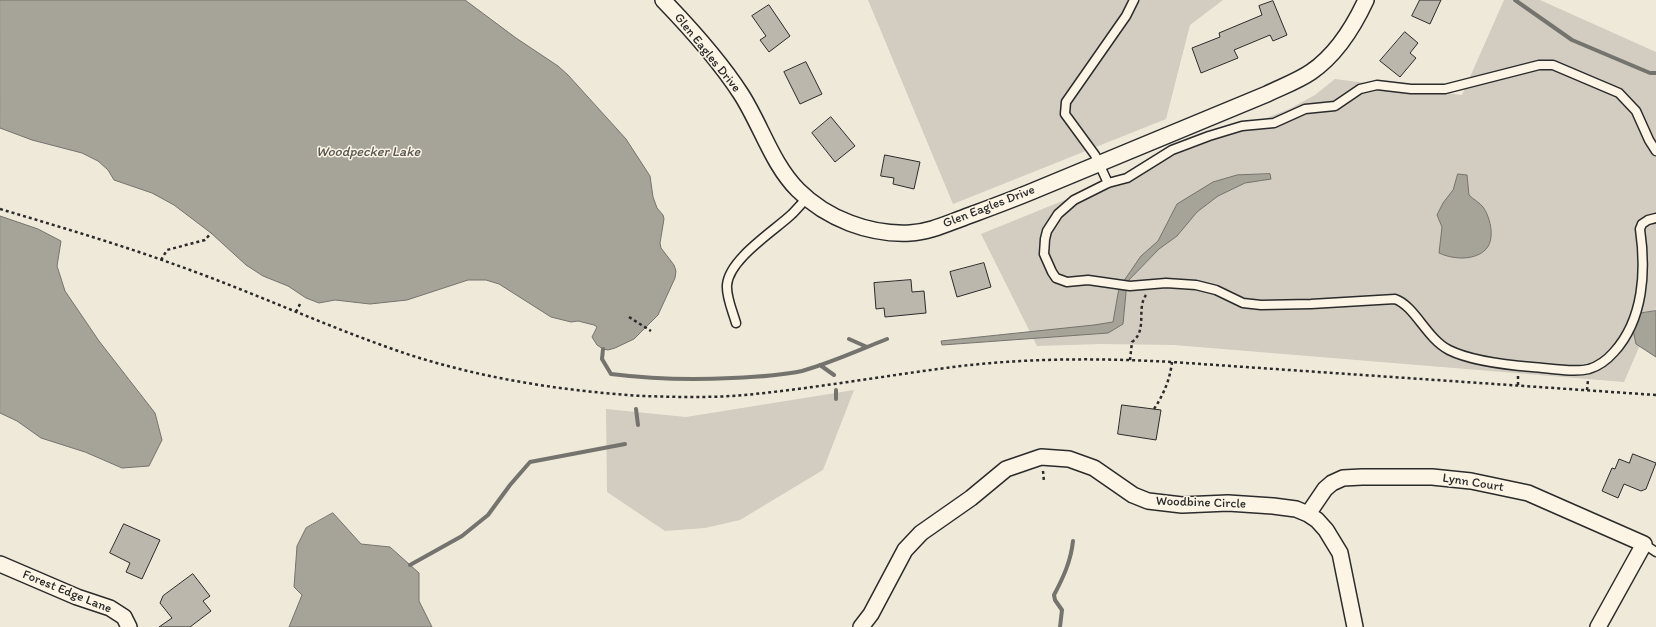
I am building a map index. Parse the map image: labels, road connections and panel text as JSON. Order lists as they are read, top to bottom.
{
  "streets": {
    "street": [
      "Glen Eagles Drive",
      "Lynn Court",
      "Woodbine Circle",
      "Forest Edge Lane"
    ]
  },
  "crossings": [
    ["Lynn Court", "Woodbine Circle"]
  ],
  "water": ["Woodpecker Lake"]
}
